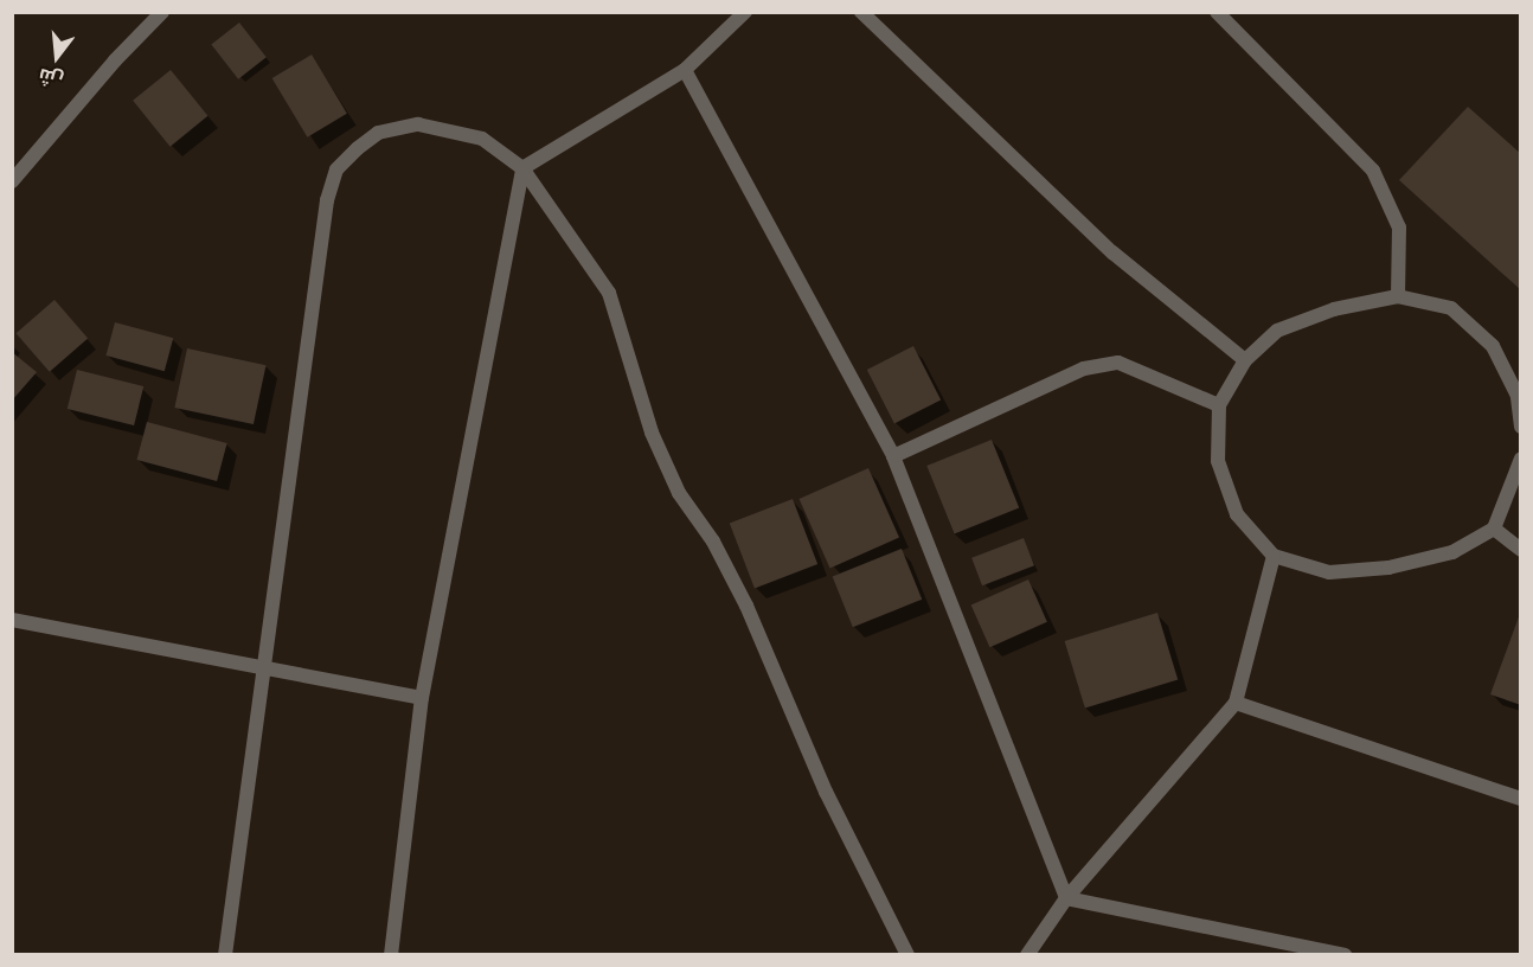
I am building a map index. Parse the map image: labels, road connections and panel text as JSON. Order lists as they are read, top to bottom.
{
  "north": "bottom"
}
